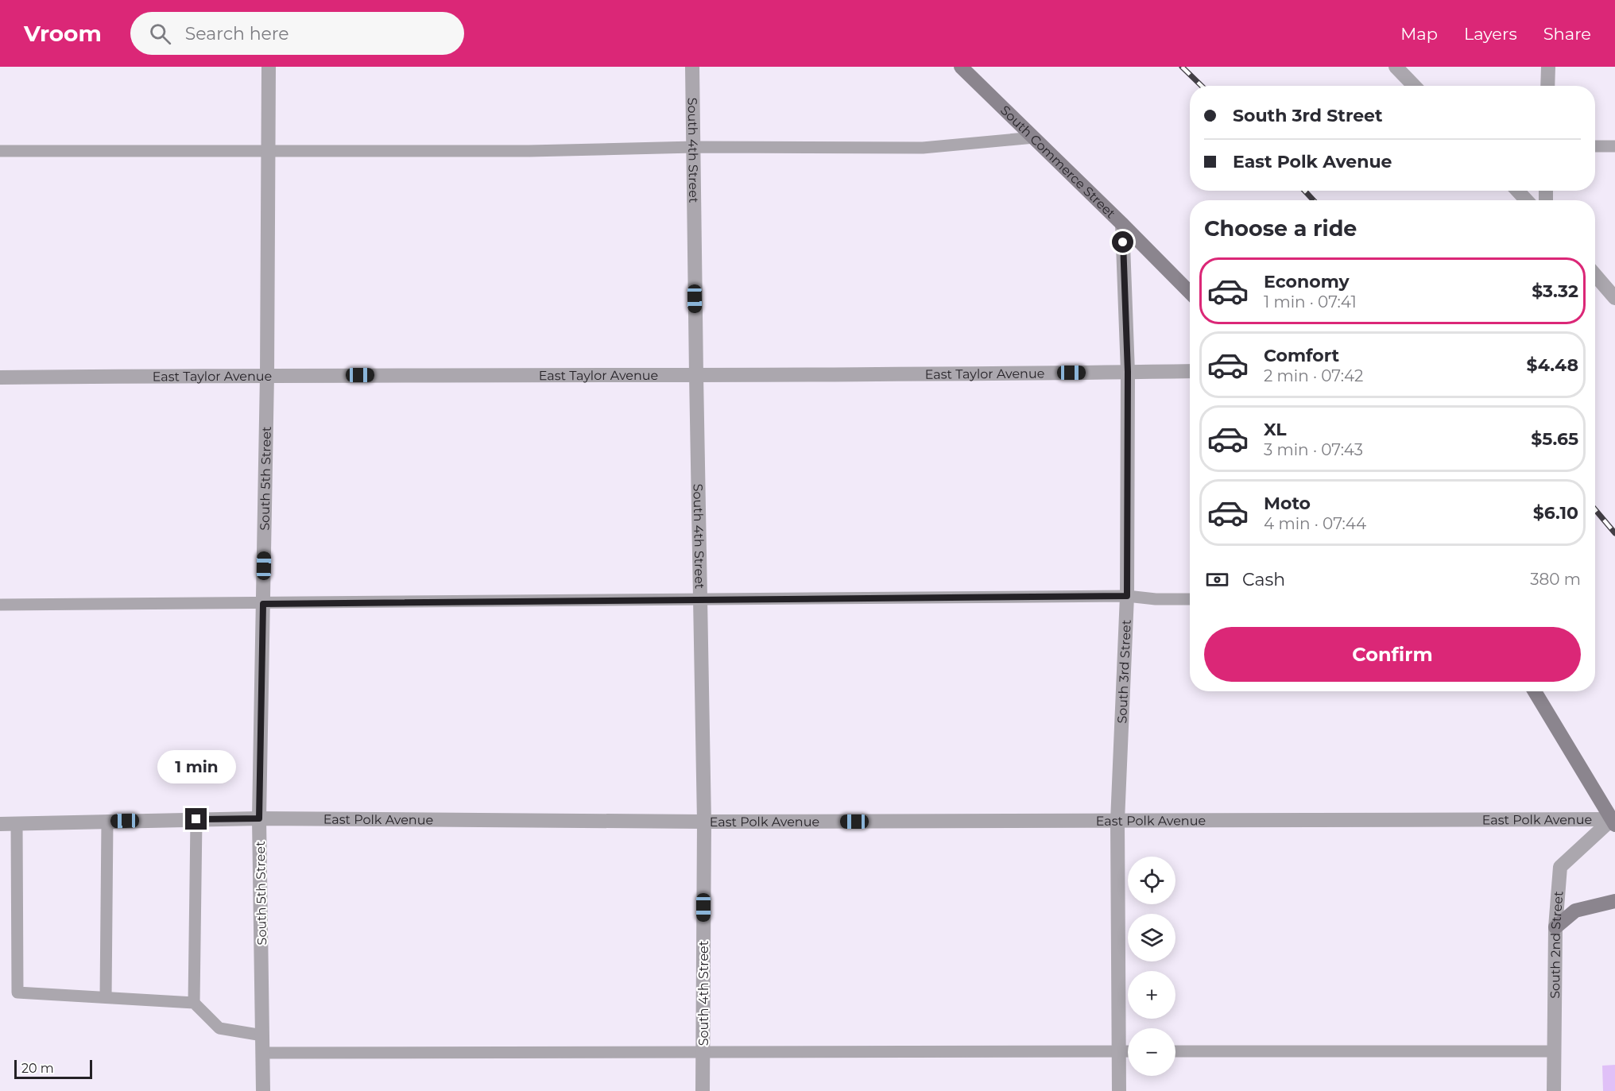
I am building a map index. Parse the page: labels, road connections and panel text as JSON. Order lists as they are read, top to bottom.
{
  "streets": {
    "main road": ["South Commerce Street"],
    "street": [
      "South 4th Street",
      "East Taylor Avenue",
      "South 5th Street",
      "South 3rd Street",
      "East Polk Avenue",
      "South 2nd Street"
    ]
  },
  "crossings": [
    ["South 4th Street", "East Taylor Avenue"],
    ["South 4th Street", "East Polk Avenue"],
    ["South Commerce Street", "South 3rd Street"],
    ["East Taylor Avenue", "South 5th Street"],
    ["East Taylor Avenue", "South 3rd Street"],
    ["South 5th Street", "East Polk Avenue"],
    ["South 3rd Street", "East Polk Avenue"],
    ["East Polk Avenue", "South 2nd Street"]
  ],
  "scale_bar": "20 m",
  "page": {
    "header": "Vroom",
    "search": "Search here",
    "nav": ["Map", "Layers", "Share"],
    "banner": ["South 3rd Street", "East Polk Avenue"],
    "heading": "Choose a ride",
    "list": [
      {
        "name": "Economy",
        "note": "1 min · 07:41",
        "value": "$3.32"
      },
      {
        "name": "Comfort",
        "note": "2 min · 07:42",
        "value": "$4.48"
      },
      {
        "name": "XL",
        "note": "3 min · 07:43",
        "value": "$5.65"
      },
      {
        "name": "Moto",
        "note": "4 min · 07:44",
        "value": "$6.10"
      }
    ],
    "pay": ["Cash", "380 m"],
    "buttons": "Confirm",
    "bubble": "1 min",
    "map_buttons": ["+", "−"],
    "scale": "20 m"
  }
}
